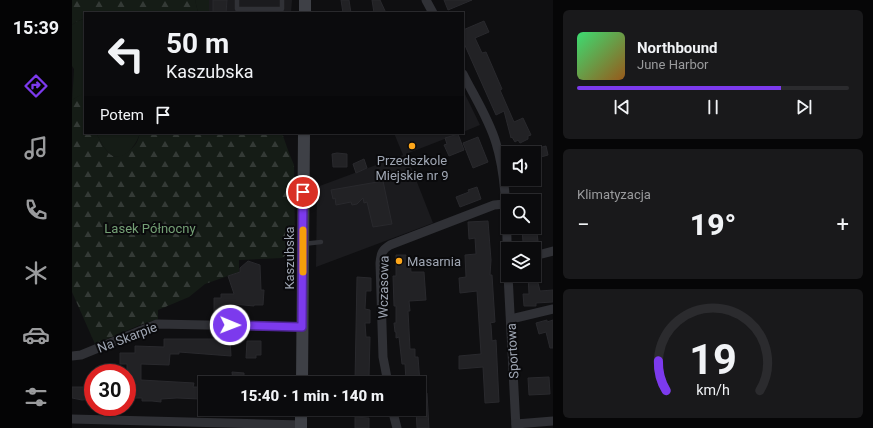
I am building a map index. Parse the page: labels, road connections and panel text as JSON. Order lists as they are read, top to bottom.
{
  "streets": {
    "main road": ["Kaszubska"],
    "street": ["Wczasowa", "Na Skarpie", "Sportowa"]
  },
  "crossings": [
    ["Kaszubska", "Na Skarpie"]
  ],
  "parks": ["Lasek Północny"],
  "places": ["Przedszkole Miejskie nr 9", "Masarnia"],
  "page": {
    "tabs": "15:39",
    "turn": ["50 m", "Kaszubska"],
    "song": ["Northbound", "June Harbor"],
    "then": "Potem",
    "tile": "Klimatyzacja",
    "heat": ["−", "19°", "+"],
    "limit": "30",
    "trip": "15:40 · 1 min · 140 m",
    "gauge": ["19", "km/h"]
  }
}
